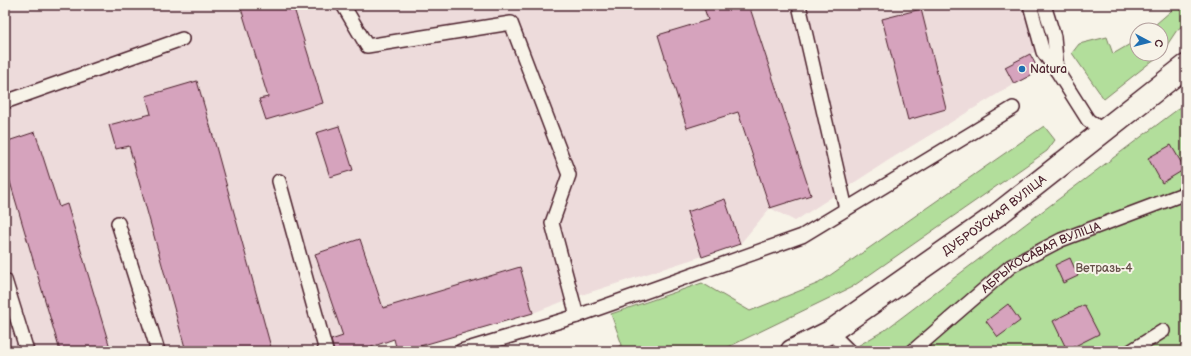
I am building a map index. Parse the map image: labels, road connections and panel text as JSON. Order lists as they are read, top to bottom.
{
  "streets": {
    "main road": ["ДУБРОЎСКАЯ ВУЛІЦА"],
    "lane": ["АБРЫКОСАВАЯ ВУЛІЦА"]
  },
  "parks": ["Ветразь-4"],
  "places": ["Natura"],
  "north": "right"
}
